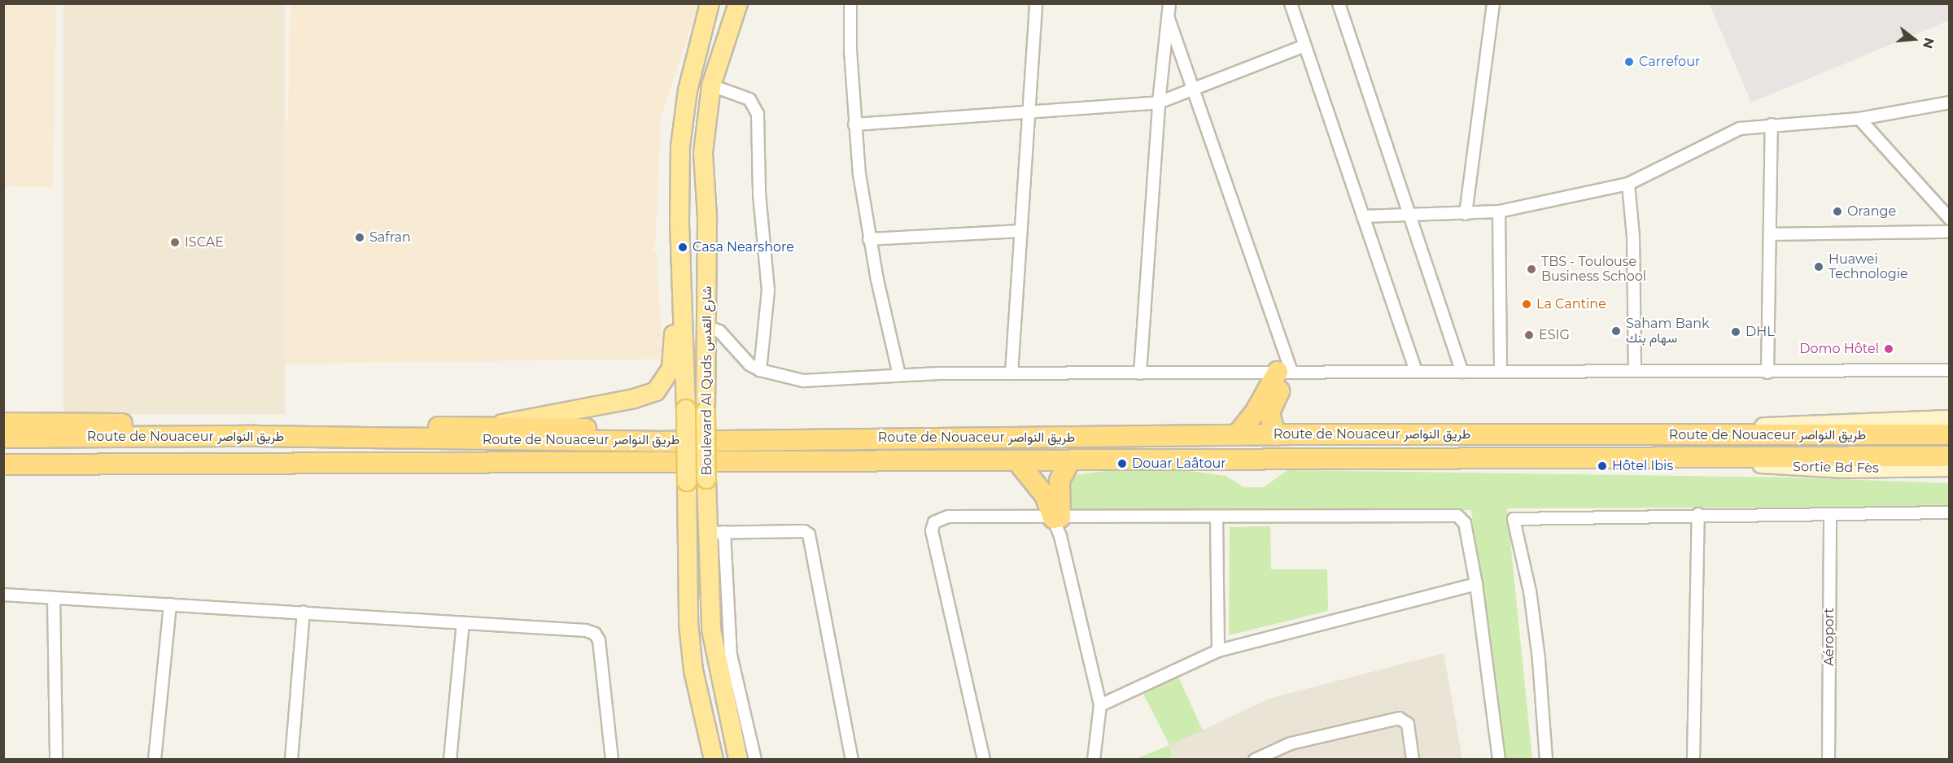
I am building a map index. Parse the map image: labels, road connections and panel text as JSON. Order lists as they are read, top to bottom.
{
  "streets": {
    "highway": ["Route de Nouaceur طريق النواصر"],
    "main road": ["Boulevard Al Quds شارع القدس", "Sortie Bd Fès"],
    "street": ["Aéroport"]
  },
  "crossings": [
    ["Route de Nouaceur طريق النواصر", "Sortie Bd Fès"]
  ],
  "places": [
    "Carrefour",
    "Orange",
    "Safran",
    "ISCAE",
    "Casa Nearshore",
    "Huawei Technologie",
    "TBS - Toulouse Business School",
    "La Cantine",
    "Saham Bank سهام بنك",
    "DHL",
    "ESIG",
    "Domo Hôtel",
    "Douar Laâtour",
    "Hôtel Ibis"
  ],
  "north": "right"
}
